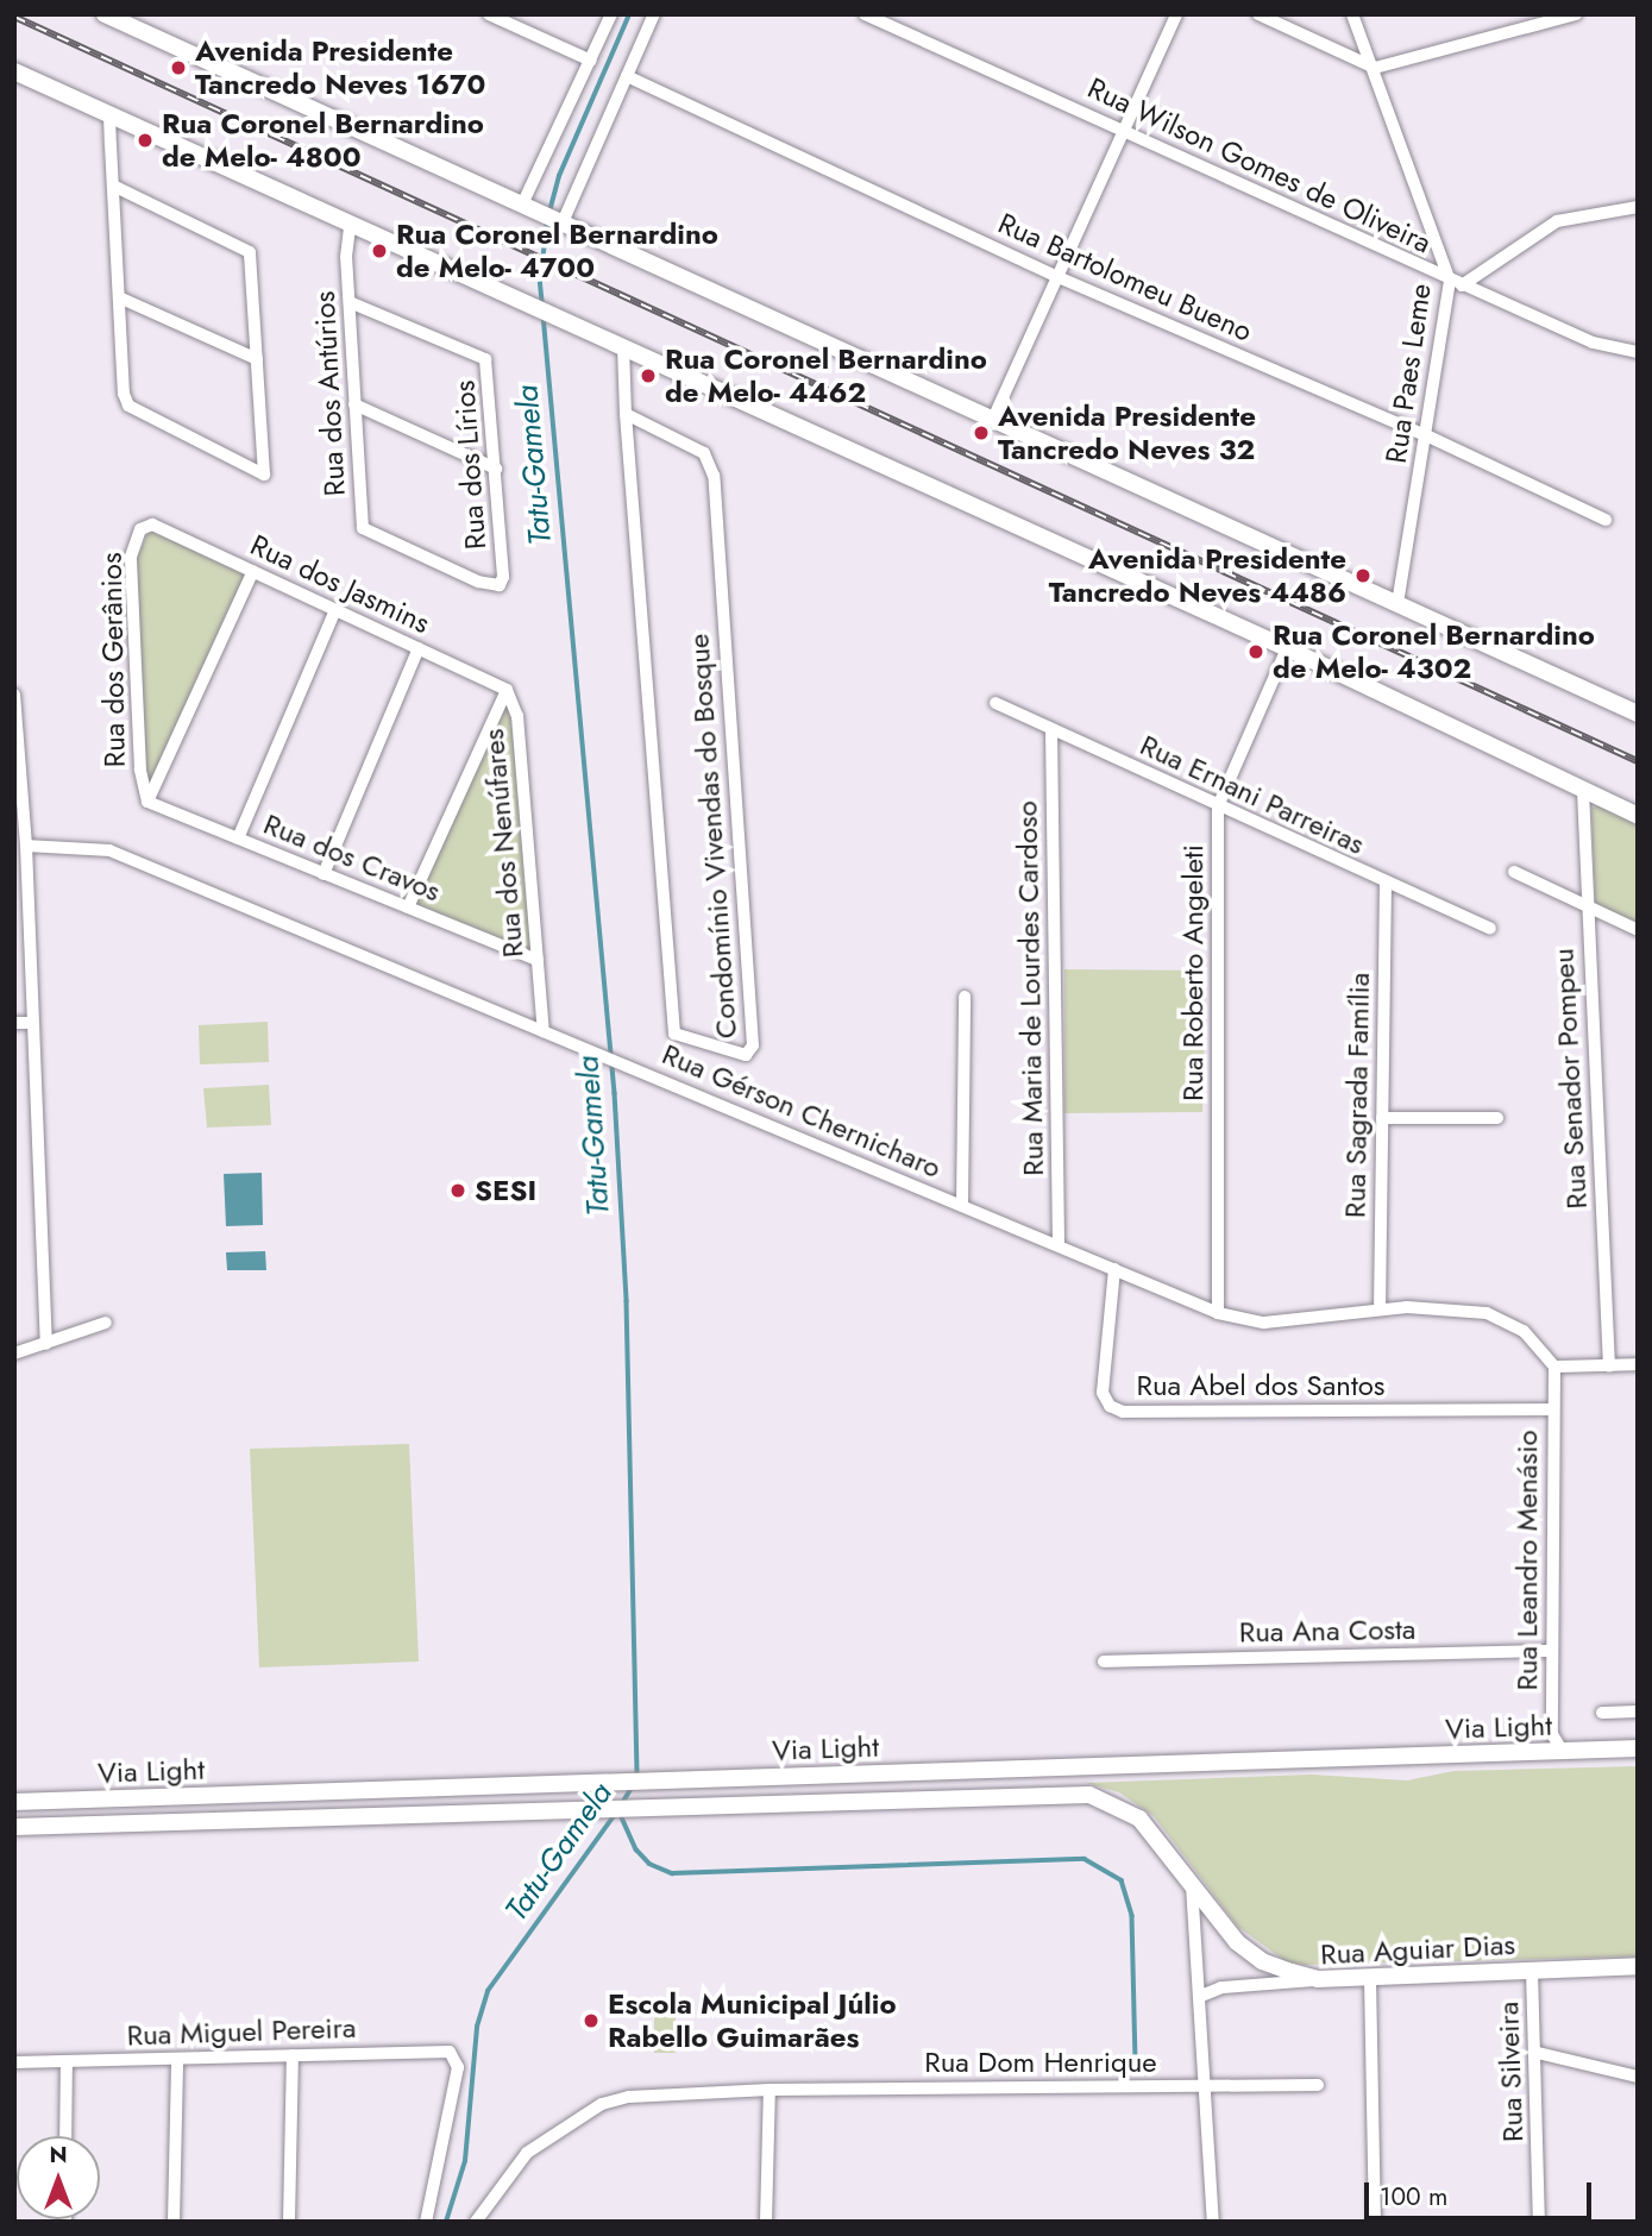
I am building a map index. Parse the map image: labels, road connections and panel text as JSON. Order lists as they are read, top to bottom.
{
  "streets": {
    "main road": ["Via Light", "Rua Aguiar Dias"],
    "street": [
      "Rua Wilson Gomes de Oliveira",
      "Rua Bartolomeu Bueno",
      "Rua Paes Leme",
      "Rua dos Antúrios",
      "Rua dos Lírios",
      "Rua dos Jasmins",
      "Rua dos Gerânios",
      "Rua Ernani Parreiras",
      "Condomínio Vivendas do Bosque",
      "Rua dos Nenúfares",
      "Rua dos Cravos",
      "Rua Roberto Angeleti",
      "Rua Maria de Lourdes Cardoso",
      "Rua Senador Pompeu",
      "Rua Sagrada Família",
      "Rua Gérson Chernicharo",
      "Rua Abel dos Santos",
      "Rua Leandro Menásio",
      "Rua Ana Costa",
      "Rua Miguel Pereira",
      "Rua Dom Henrique",
      "Rua Silveira"
    ]
  },
  "crossings": [
    ["Rua Wilson Gomes de Oliveira", "Rua Paes Leme"],
    ["Rua Bartolomeu Bueno", "Rua Paes Leme"],
    ["Rua dos Antúrios", "Rua dos Lírios"],
    ["Rua dos Jasmins", "Rua dos Gerânios"],
    ["Rua dos Jasmins", "Rua dos Nenúfares"],
    ["Rua dos Gerânios", "Rua dos Cravos"],
    ["Rua Ernani Parreiras", "Rua Roberto Angeleti"],
    ["Rua Ernani Parreiras", "Rua Maria de Lourdes Cardoso"],
    ["Rua Ernani Parreiras", "Rua Sagrada Família"],
    ["Rua dos Nenúfares", "Rua dos Cravos"],
    ["Rua dos Nenúfares", "Rua Gérson Chernicharo"],
    ["Rua Roberto Angeleti", "Rua Gérson Chernicharo"],
    ["Rua Maria de Lourdes Cardoso", "Rua Gérson Chernicharo"],
    ["Rua Sagrada Família", "Rua Gérson Chernicharo"],
    ["Rua Gérson Chernicharo", "Rua Abel dos Santos"],
    ["Rua Gérson Chernicharo", "Rua Leandro Menásio"],
    ["Rua Abel dos Santos", "Rua Leandro Menásio"],
    ["Rua Leandro Menásio", "Rua Ana Costa"],
    ["Rua Leandro Menásio", "Via Light"],
    ["Via Light", "Rua Aguiar Dias"],
    ["Rua Aguiar Dias", "Rua Silveira"]
  ],
  "water": ["Tatu-Gamela"],
  "places": [
    "Avenida Presidente Tancredo Neves 1670",
    "Rua Coronel Bernardino de Melo- 4800",
    "Rua Coronel Bernardino de Melo- 4700",
    "Rua Coronel Bernardino de Melo- 4462",
    "Avenida Presidente Tancredo Neves 32",
    "Avenida Presidente Tancredo Neves 4486",
    "Rua Coronel Bernardino de Melo- 4302",
    "SESI",
    "Escola Municipal Júlio Rabello Guimarães"
  ],
  "scale_bar": "100 m",
  "north": "top"
}
